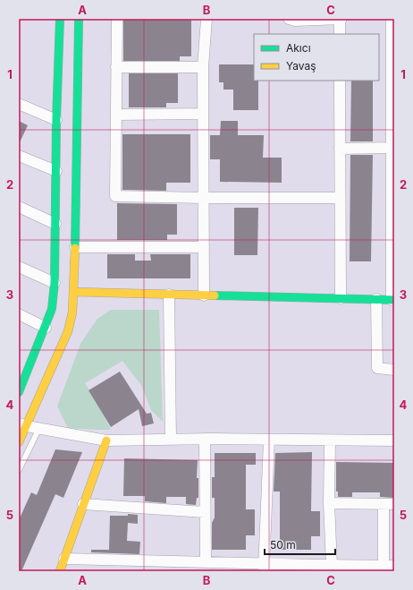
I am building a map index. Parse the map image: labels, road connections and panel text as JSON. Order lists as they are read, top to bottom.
{
  "legend": ["Akıcı", "Yavaş"],
  "scale_bar": "50 m",
  "grid": {
    "columns": ["A", "B", "C"],
    "rows": [
      "1",
      "2",
      "3",
      "4",
      "5"
    ]
  }
}
